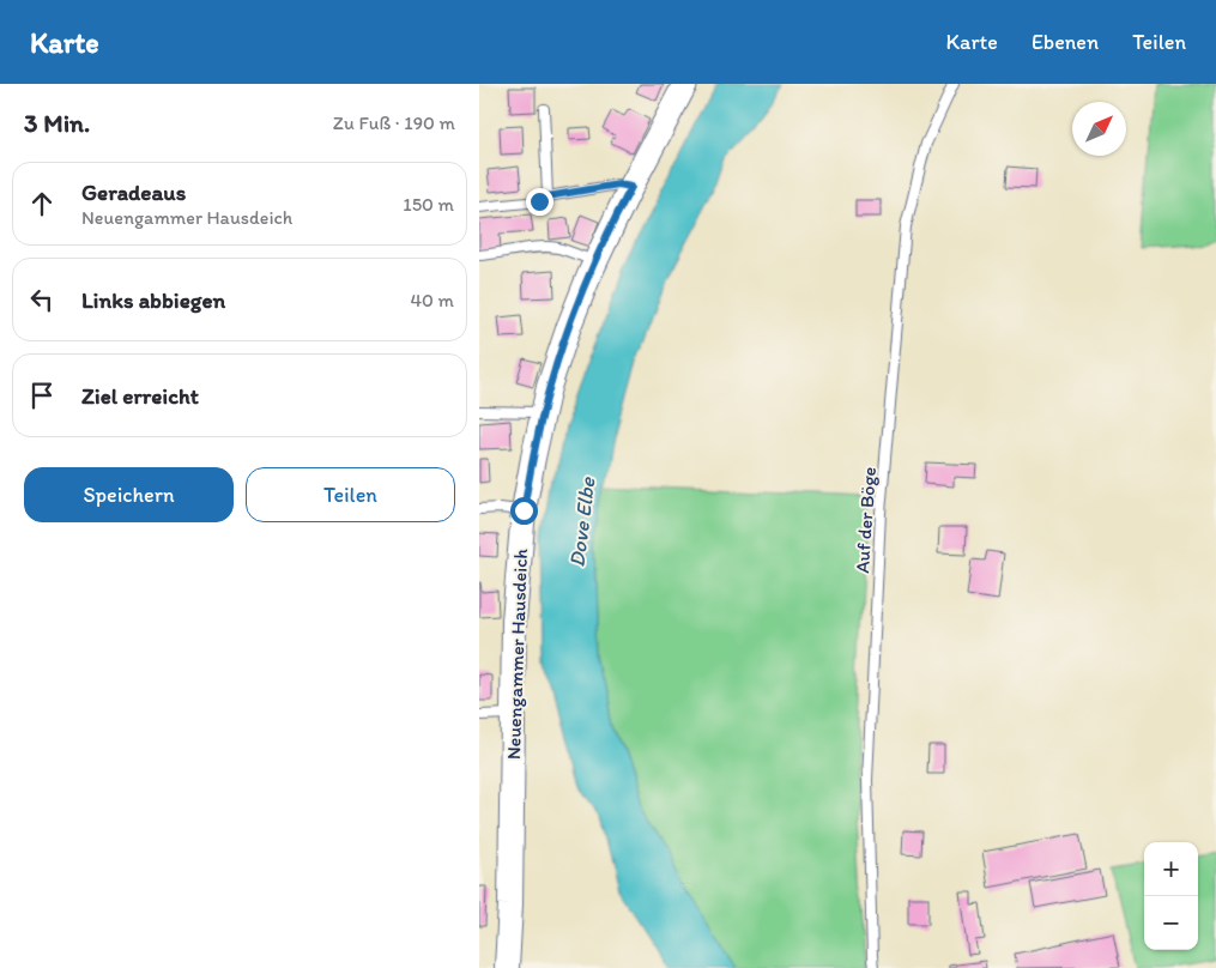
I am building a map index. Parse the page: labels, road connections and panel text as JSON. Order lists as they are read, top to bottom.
{
  "streets": {
    "street": ["Neuengammer Hausdeich"],
    "lane": ["Auf der Böge"]
  },
  "water": ["Dove Elbe"],
  "north": "top right",
  "page": {
    "header": "Karte",
    "nav": ["Karte", "Ebenen", "Teilen"],
    "heading": ["3 Min.", "Zu Fuß · 190 m"],
    "list": [
      ["Geradeaus", "Neuengammer Hausdeich", "150 m"],
      ["Links abbiegen", "40 m"],
      "Ziel erreicht"
    ],
    "buttons": ["Speichern", "Teilen"],
    "map_buttons": ["+", "−"]
  }
}
